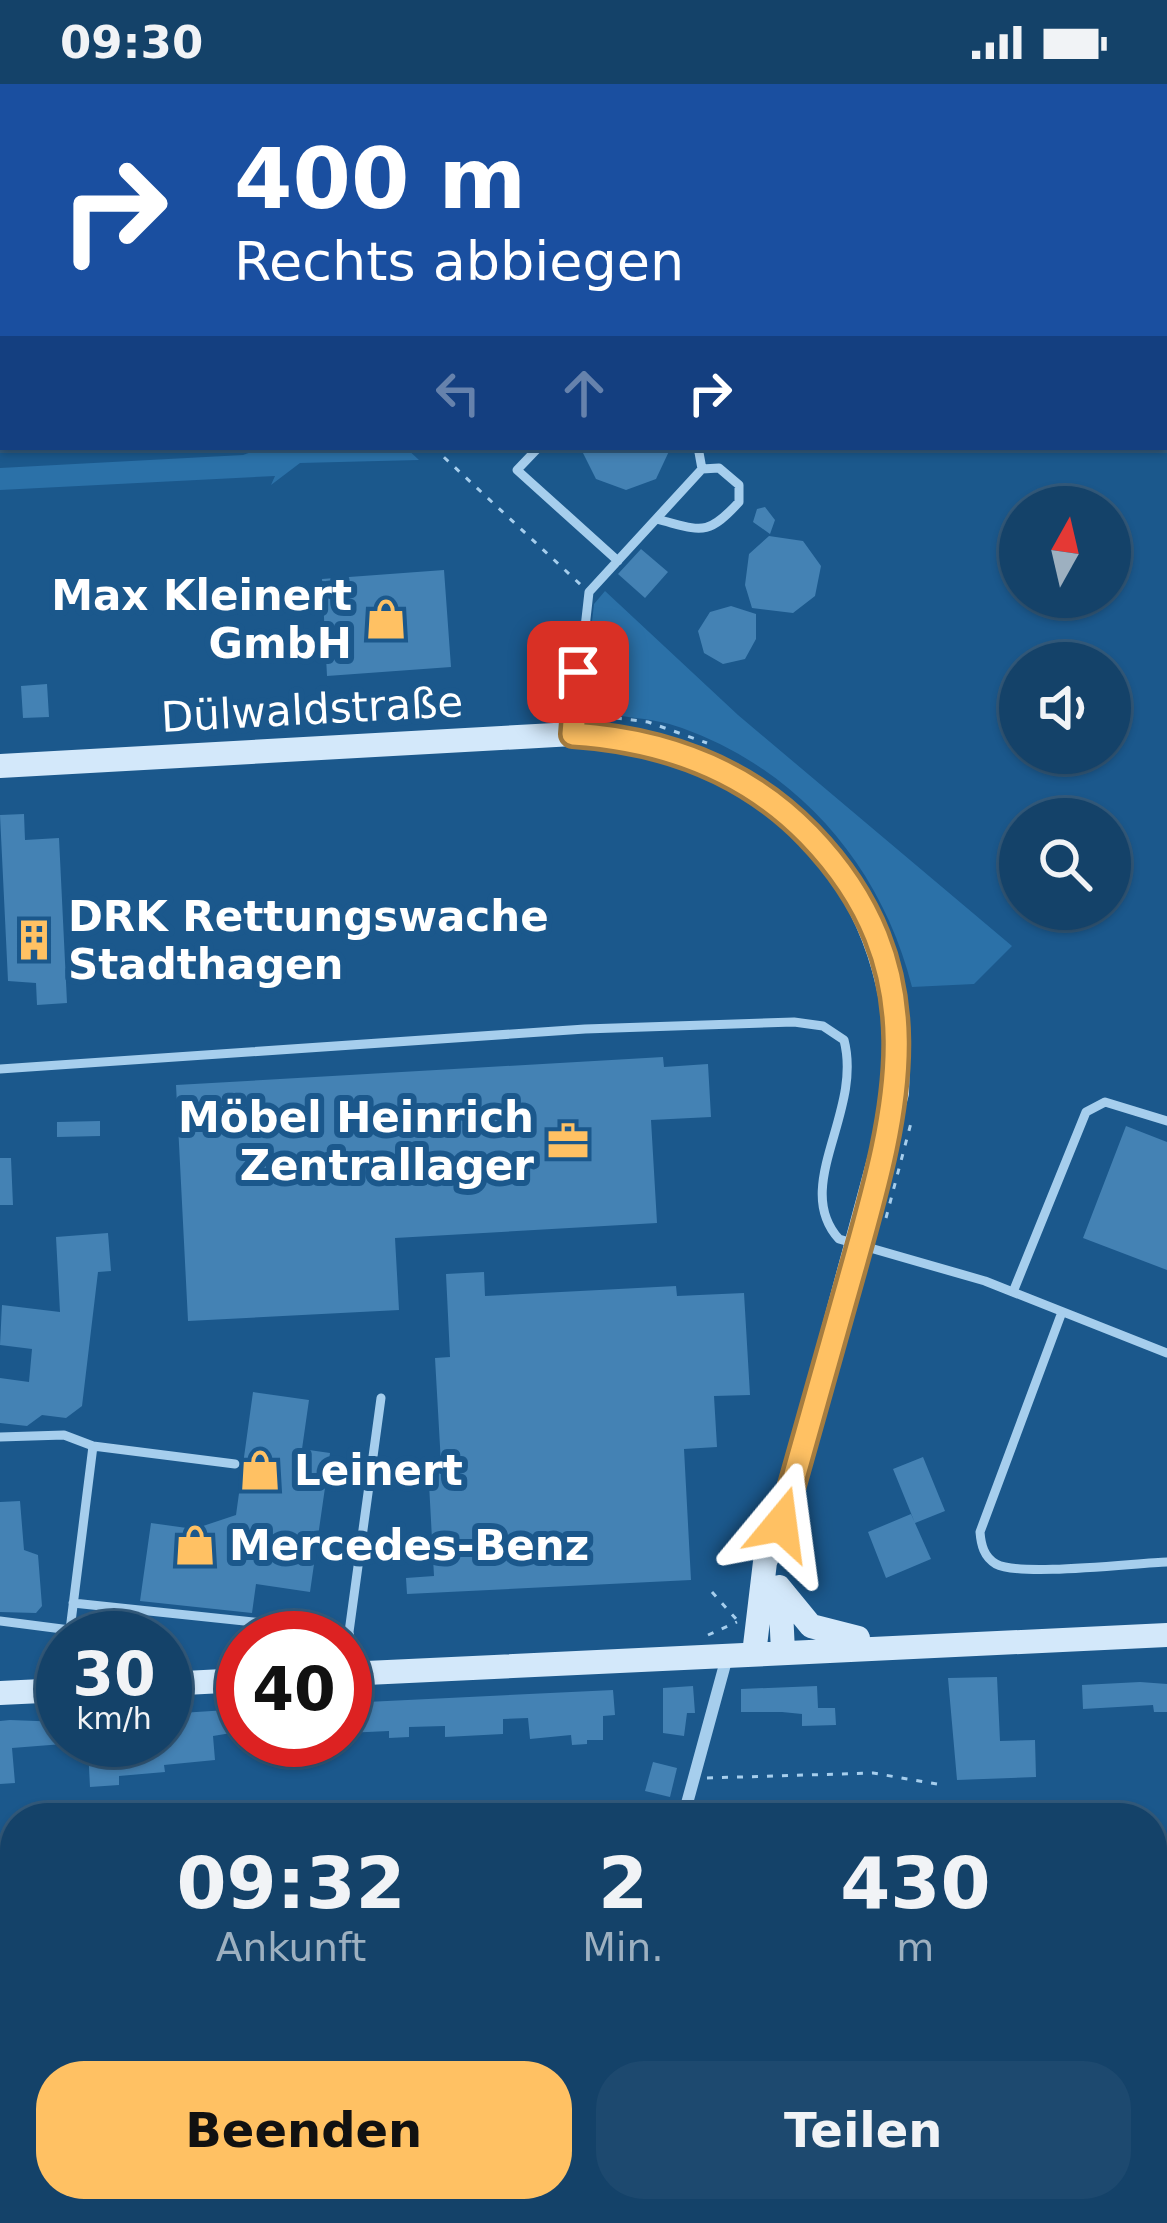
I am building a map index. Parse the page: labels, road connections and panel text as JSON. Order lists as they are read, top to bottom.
{
  "streets": {
    "street": ["Dülwaldstraße"]
  },
  "places": {
    "shop": ["Max Kleinert GmbH", "Leinert", "Mercedes-Benz"],
    "building": ["DRK Rettungswache Stadthagen"],
    "office": ["Möbel Heinrich Zentrallager"]
  },
  "north": "top",
  "page": {
    "status": "09:30",
    "turn": ["400 m", "Rechts abbiegen"],
    "speed": "30 km/h",
    "limit": "40",
    "eta": [
      "09:32",
      "Ankunft",
      "2",
      "Min.",
      "430",
      "m"
    ],
    "buttons": ["Beenden", "Teilen"]
  }
}
